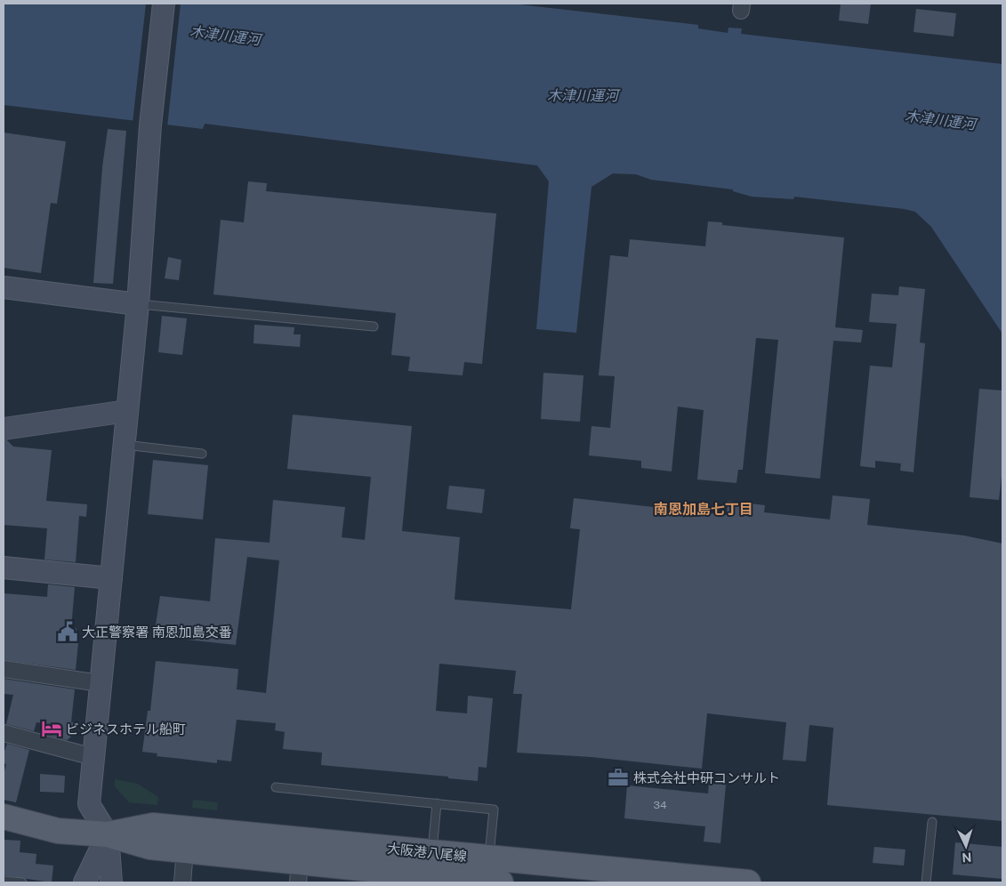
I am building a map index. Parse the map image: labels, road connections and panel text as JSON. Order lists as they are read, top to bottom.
{
  "streets": {
    "main road": ["大阪港八尾線"]
  },
  "districts": ["南恩加島七丁目"],
  "water": ["木津川運河"],
  "places": {
    "public building": ["大正警察署 南恩加島交番"],
    "hotel": ["ビジネスホテル船町"],
    "office": ["株式会社中研コンサルト"]
  },
  "house_numbers": ["34"],
  "north": "bottom"
}
